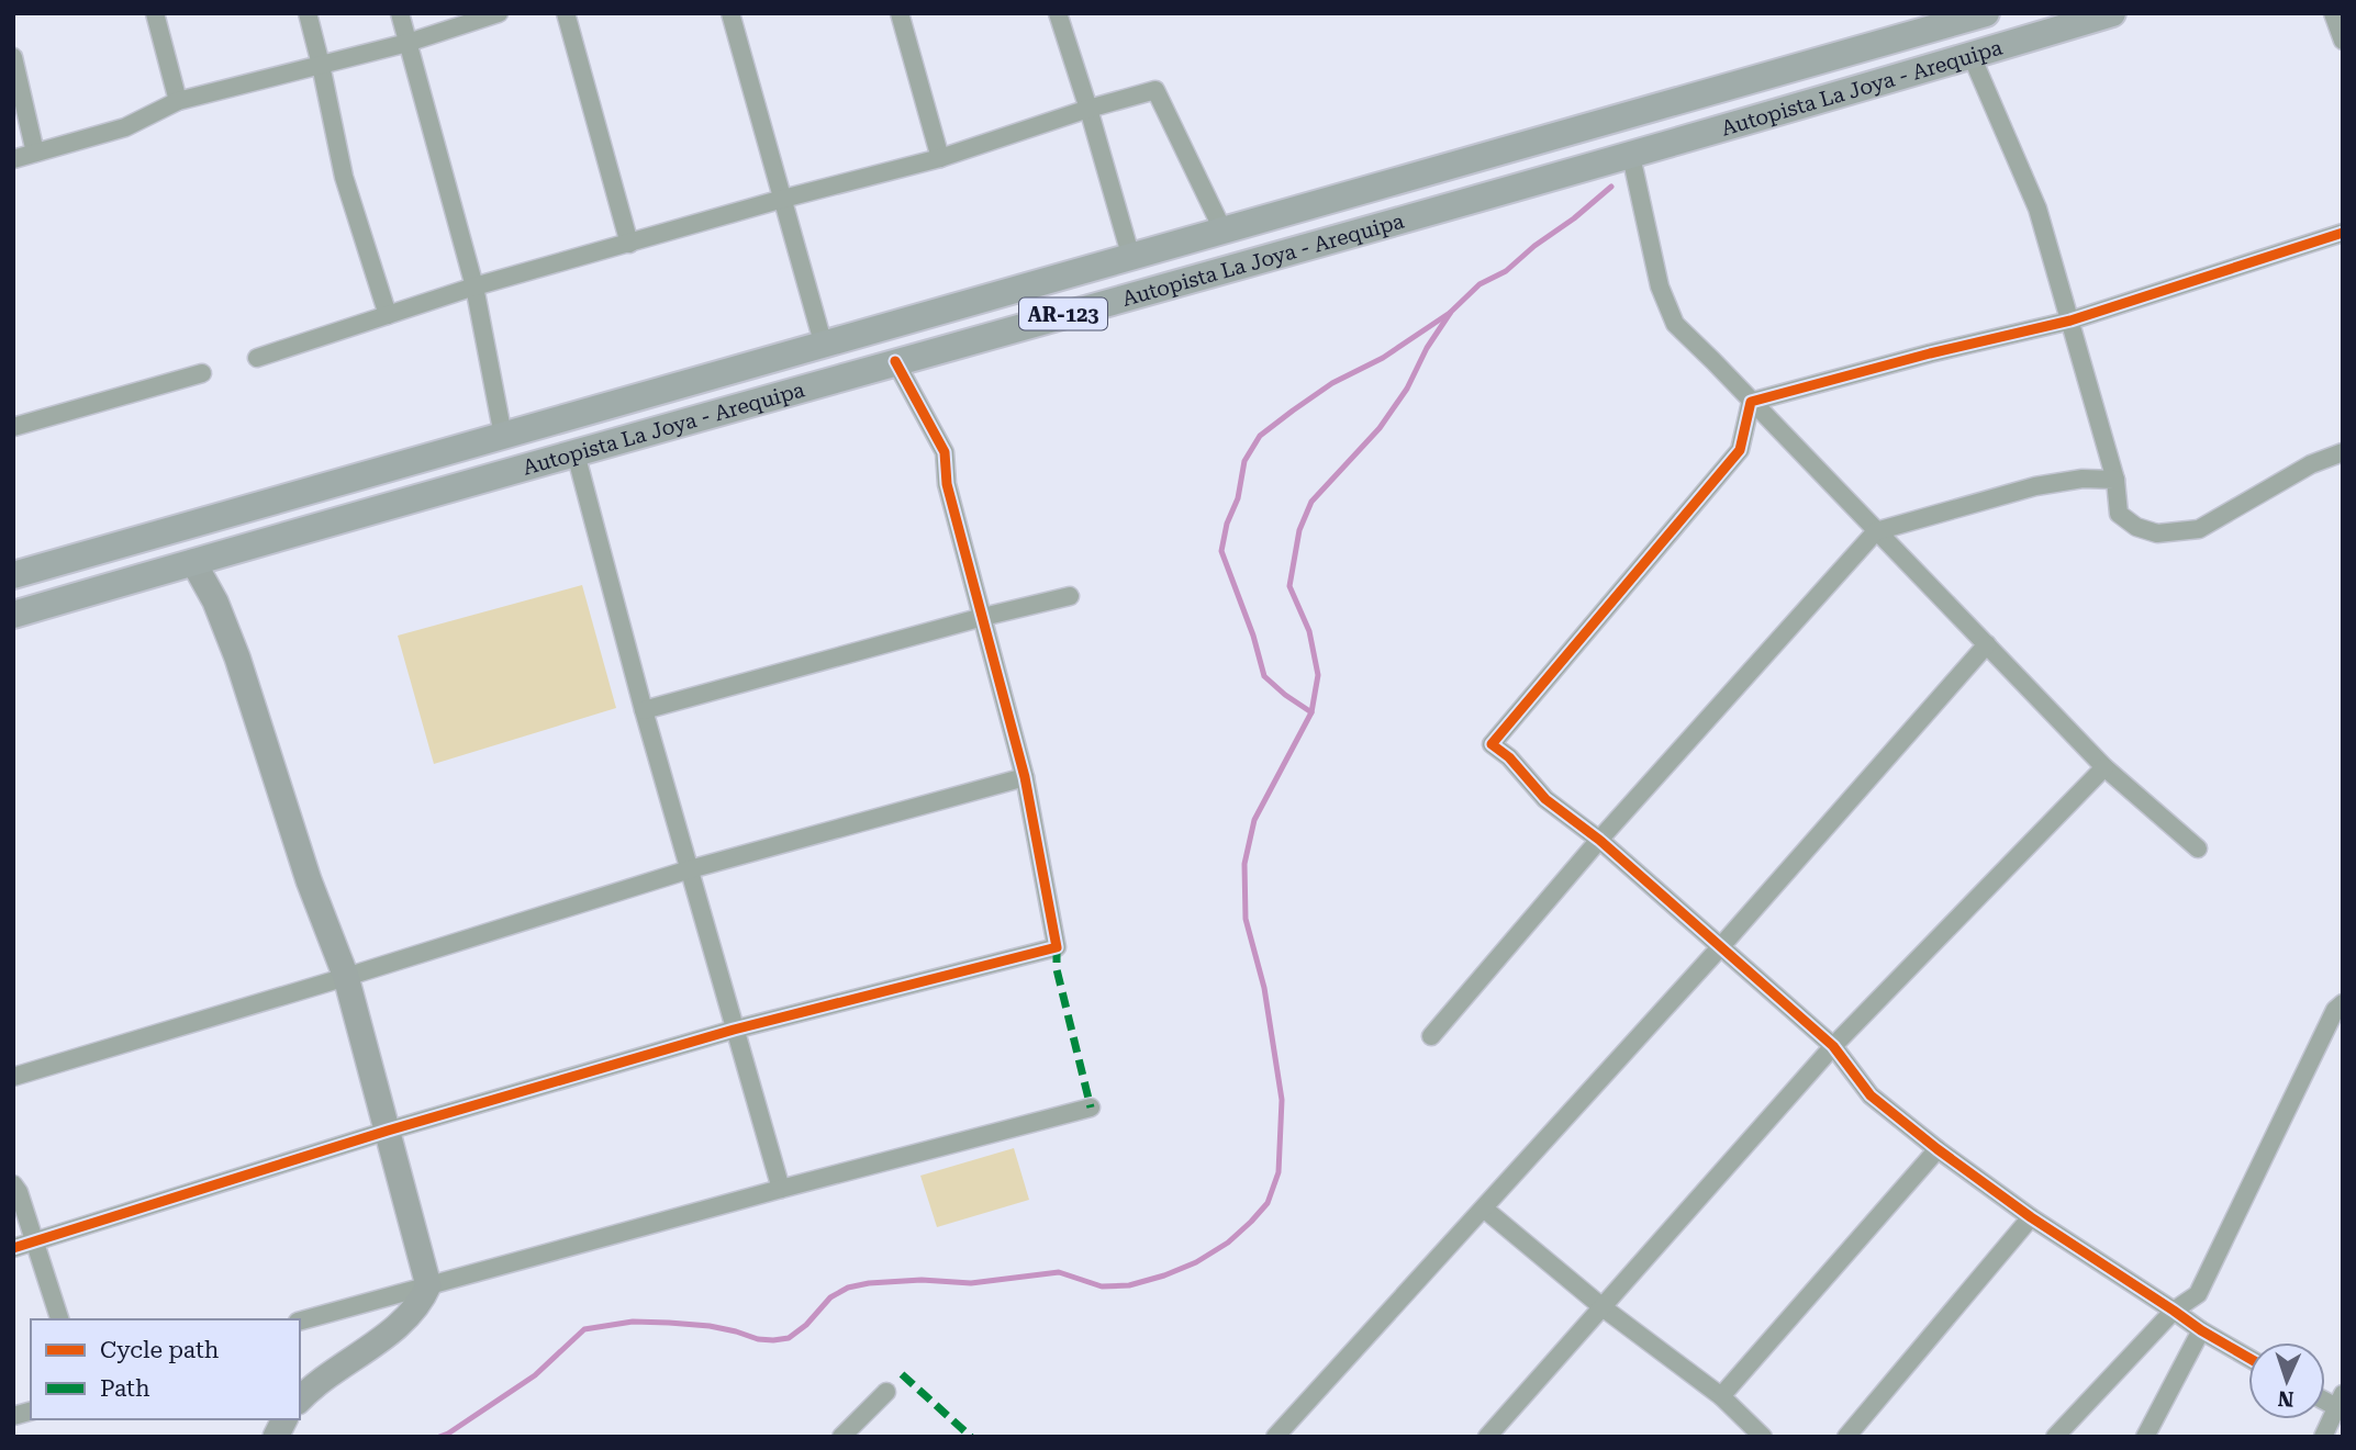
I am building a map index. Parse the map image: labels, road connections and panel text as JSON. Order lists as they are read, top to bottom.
{
  "streets": {
    "main road": ["Autopista La Joya - Arequipa", "AR-123"]
  },
  "legend": ["Cycle path", "Path"],
  "north": "bottom"
}
